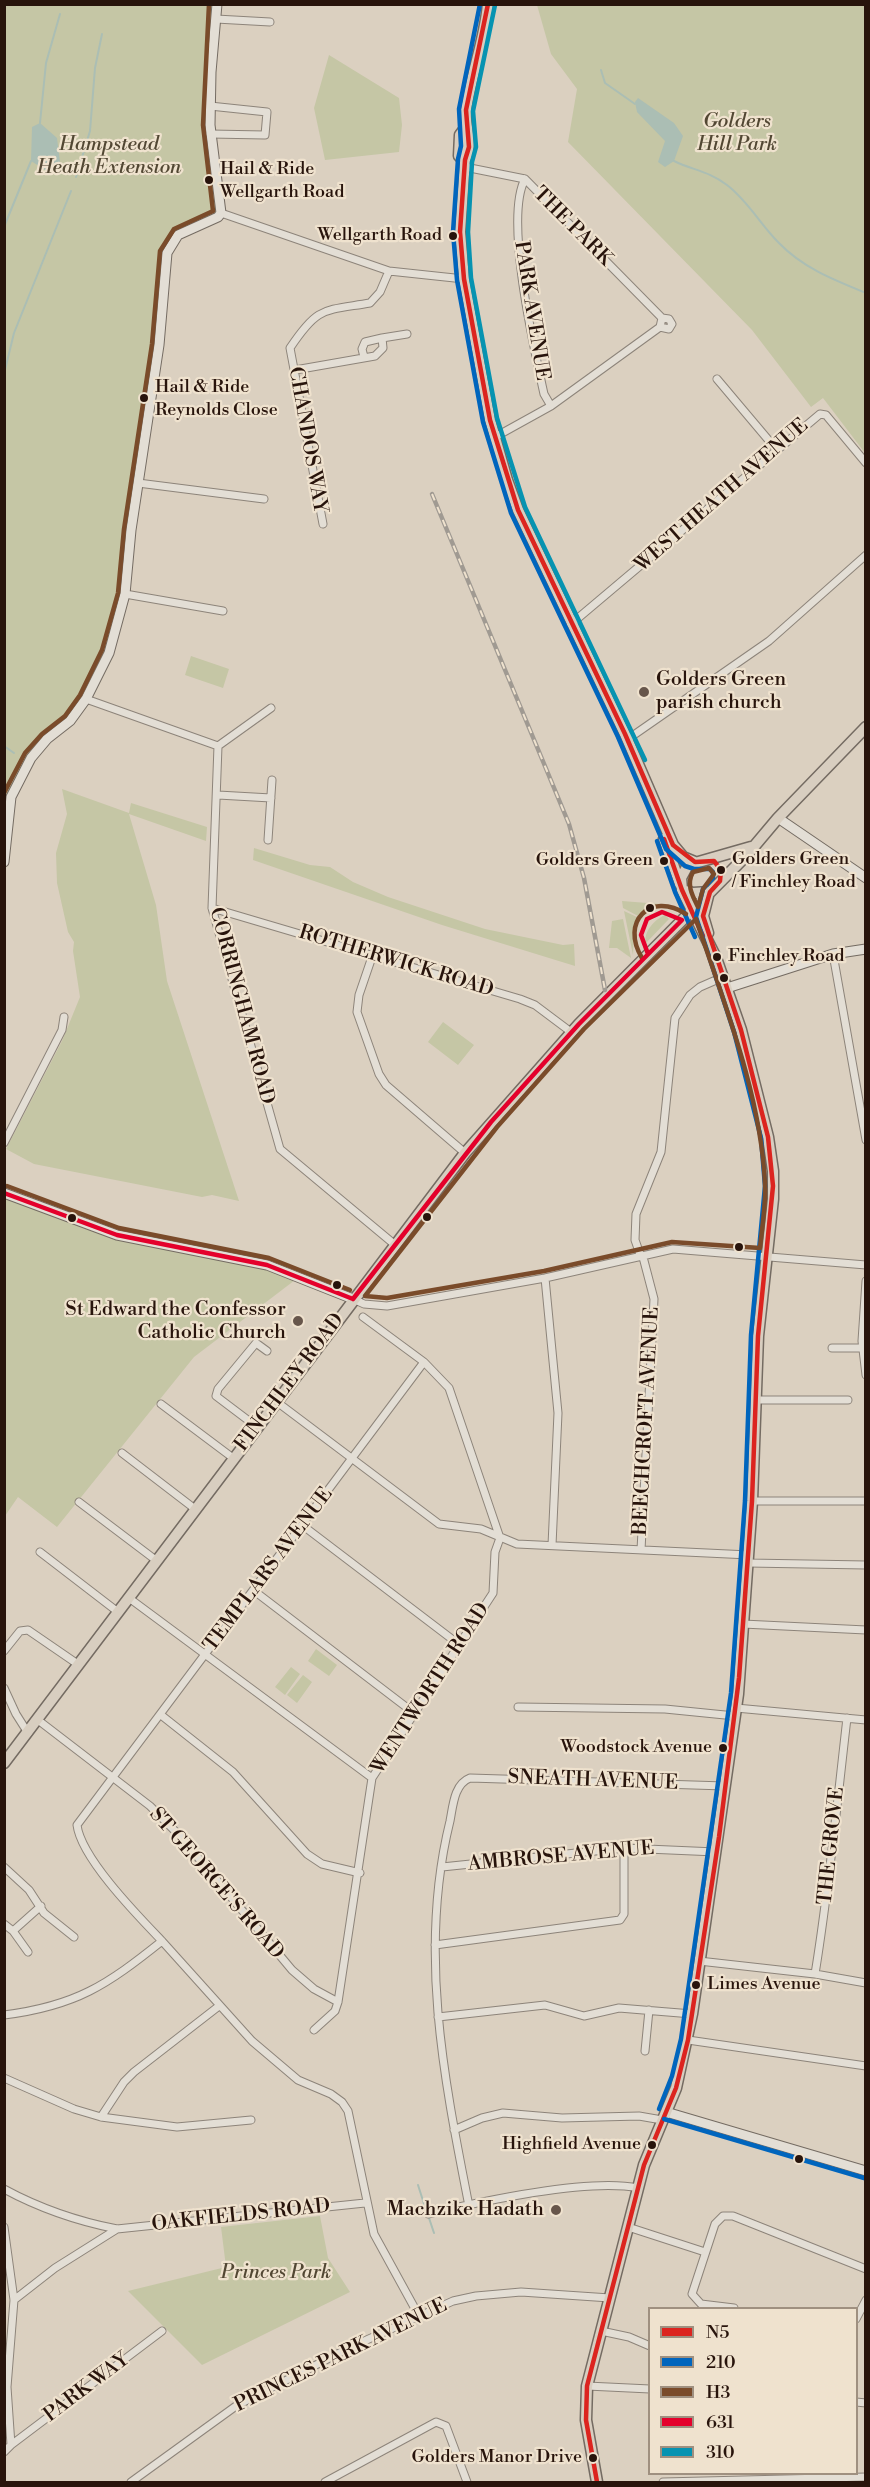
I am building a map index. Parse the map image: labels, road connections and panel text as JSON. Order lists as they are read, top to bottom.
{
  "streets": {
    "main road": ["FINCHLEY ROAD"],
    "street": [
      "THE PARK",
      "PARK AVENUE",
      "CHANDOS WAY",
      "WEST HEATH AVENUE",
      "ROTHERWICK ROAD",
      "CORRINGHAM ROAD",
      "BEECHCROFT AVENUE",
      "TEMPLARS AVENUE",
      "WENTWORTH ROAD",
      "SNEATH AVENUE",
      "THE GROVE",
      "AMBROSE AVENUE",
      "ST GEORGE'S ROAD",
      "OAKFIELDS ROAD",
      "PRINCES PARK AVENUE",
      "PARK WAY"
    ]
  },
  "crossings": [
    ["THE PARK", "PARK AVENUE"],
    ["ROTHERWICK ROAD", "CORRINGHAM ROAD"],
    ["ROTHERWICK ROAD", "FINCHLEY ROAD"],
    ["CORRINGHAM ROAD", "FINCHLEY ROAD"],
    ["FINCHLEY ROAD", "ST GEORGE'S ROAD"],
    ["TEMPLARS AVENUE", "WENTWORTH ROAD"],
    ["TEMPLARS AVENUE", "ST GEORGE'S ROAD"],
    ["WENTWORTH ROAD", "ST GEORGE'S ROAD"],
    ["SNEATH AVENUE", "AMBROSE AVENUE"]
  ],
  "parks": ["Golders Hill Park", "Hampstead Heath Extension", "Princes Park"],
  "places": [
    "Hail & Ride Wellgarth Road",
    "Wellgarth Road",
    "Hail & Ride Reynolds Close",
    "Golders Green parish church",
    "Golders Green",
    "Golders Green / Finchley Road",
    "Finchley Road",
    "St Edward the Confessor Catholic Church",
    "Woodstock Avenue",
    "Limes Avenue",
    "Highfield Avenue",
    "Machzike Hadath",
    "Golders Manor Drive"
  ],
  "lines": [
    "transit line N5",
    "transit line 210",
    "transit line H3",
    "transit line 310",
    "transit line 631"
  ],
  "legend": [
    "N5",
    "210",
    "H3",
    "631",
    "310"
  ]
}
